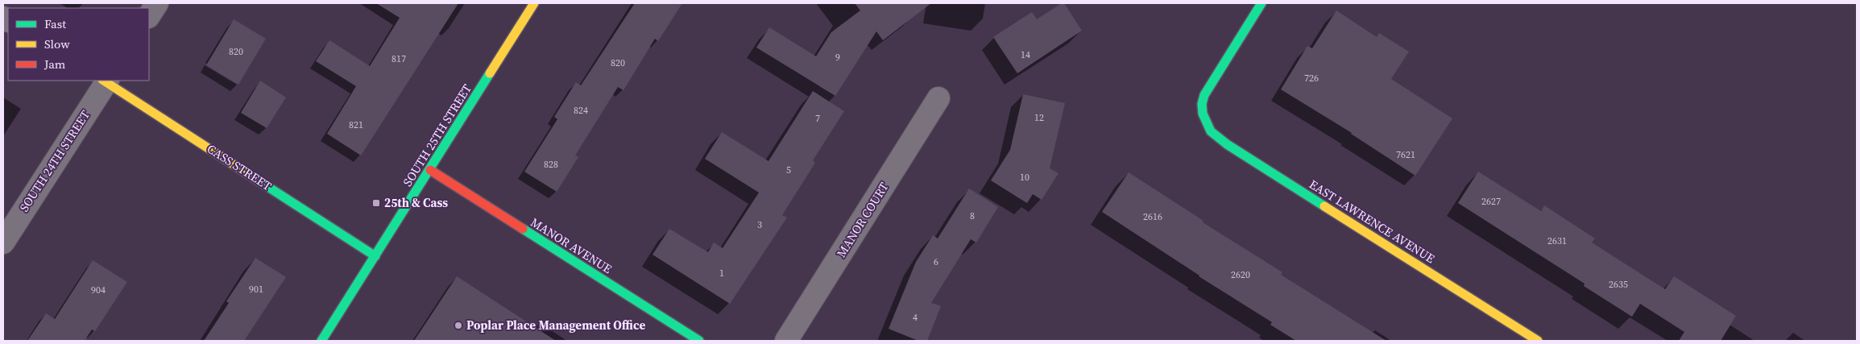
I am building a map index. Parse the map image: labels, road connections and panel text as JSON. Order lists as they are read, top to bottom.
{
  "streets": {
    "street": [
      "SOUTH 25TH STREET",
      "SOUTH 24TH STREET",
      "CASS STREET",
      "MANOR COURT",
      "EAST LAWRENCE AVENUE",
      "MANOR AVENUE"
    ]
  },
  "crossings": [
    ["SOUTH 25TH STREET", "CASS STREET"],
    ["SOUTH 25TH STREET", "MANOR AVENUE"],
    ["SOUTH 24TH STREET", "CASS STREET"]
  ],
  "places": {
    "transit": ["25th & Cass"],
    "other": ["Poplar Place Management Office"]
  },
  "house_numbers": [
    "820",
    "14",
    "9",
    "817",
    "820",
    "726",
    "824",
    "12",
    "7",
    "821",
    "7621",
    "828",
    "5",
    "10",
    "2627",
    "8",
    "2616",
    "3",
    "2631",
    "6",
    "1",
    "2620",
    "2635",
    "901",
    "904",
    "4"
  ],
  "legend": ["Fast", "Slow", "Jam"]
}
